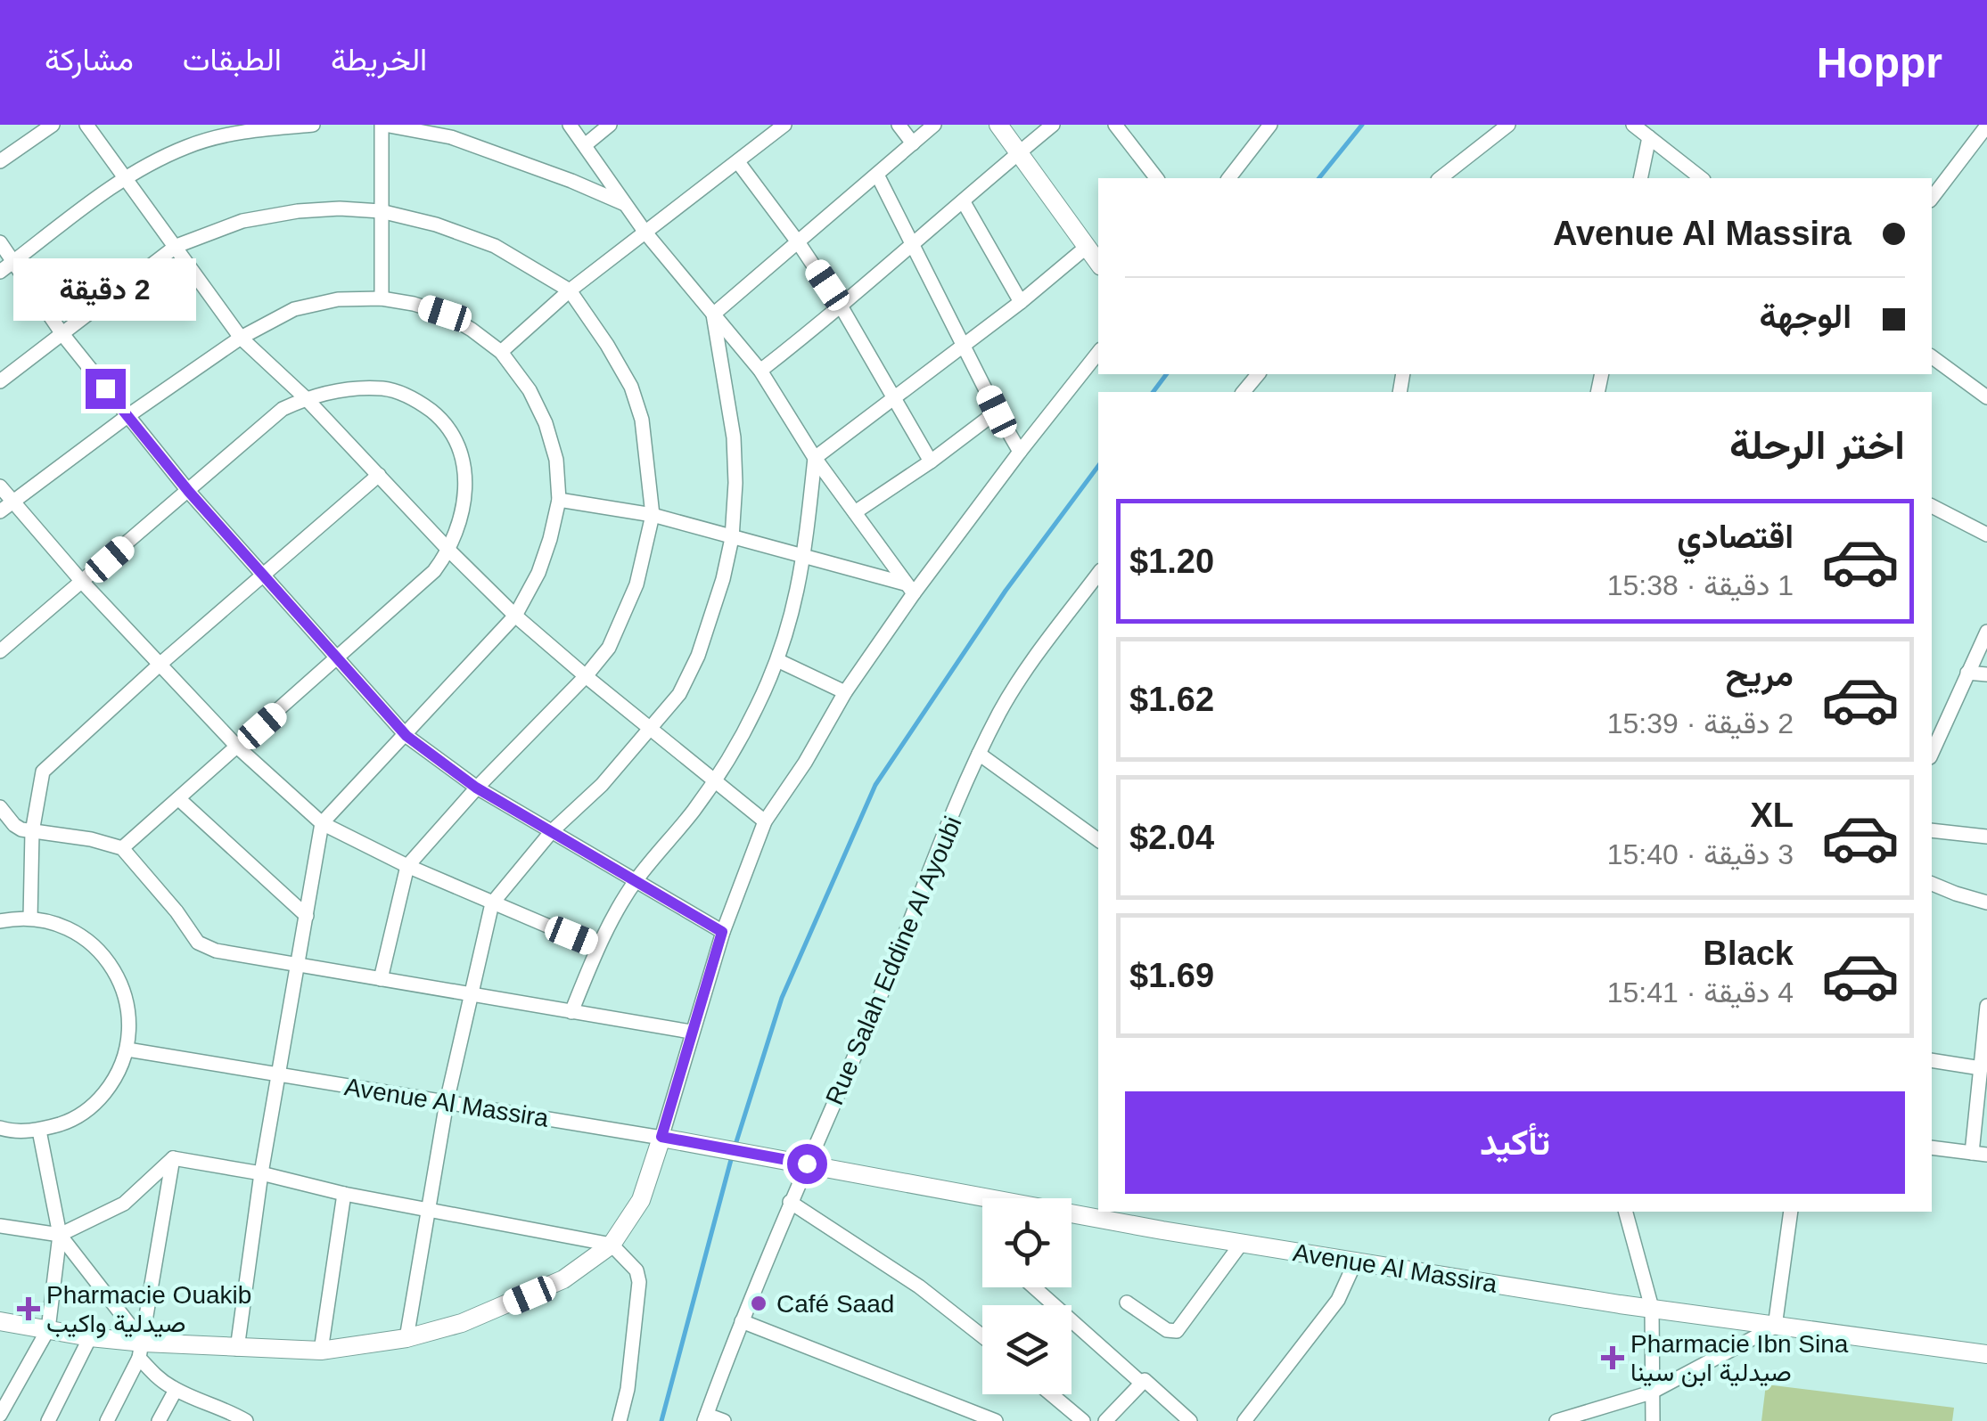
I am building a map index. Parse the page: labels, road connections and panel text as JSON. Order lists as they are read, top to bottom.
{
  "streets": {
    "street": ["Rue Salah Eddine Al Ayoubi", "Avenue Al Massira"]
  },
  "crossings": [
    ["Rue Salah Eddine Al Ayoubi", "Avenue Al Massira"]
  ],
  "places": {
    "other": ["Café Saad"],
    "health": ["Pharmacie Ouakib صيدلية واكيب", "Pharmacie Ibn Sina صيدلية ابن سينا"]
  },
  "page": {
    "header": "Hoppr",
    "nav": ["الخريطة", "الطبقات", "مشاركة"],
    "banner": ["Avenue Al Massira", "الوجهة"],
    "bubble": "2 دقيقة",
    "heading": "اختر الرحلة",
    "list": [
      {
        "name": "اقتصادي",
        "note": "1 دقيقة · 15:38",
        "value": "$1.20"
      },
      {
        "name": "مريح",
        "note": "2 دقيقة · 15:39",
        "value": "$1.62"
      },
      {
        "name": "XL",
        "note": "3 دقيقة · 15:40",
        "value": "$2.04"
      },
      {
        "name": "Black",
        "note": "4 دقيقة · 15:41",
        "value": "$1.69"
      }
    ],
    "buttons": "تأكيد"
  }
}
